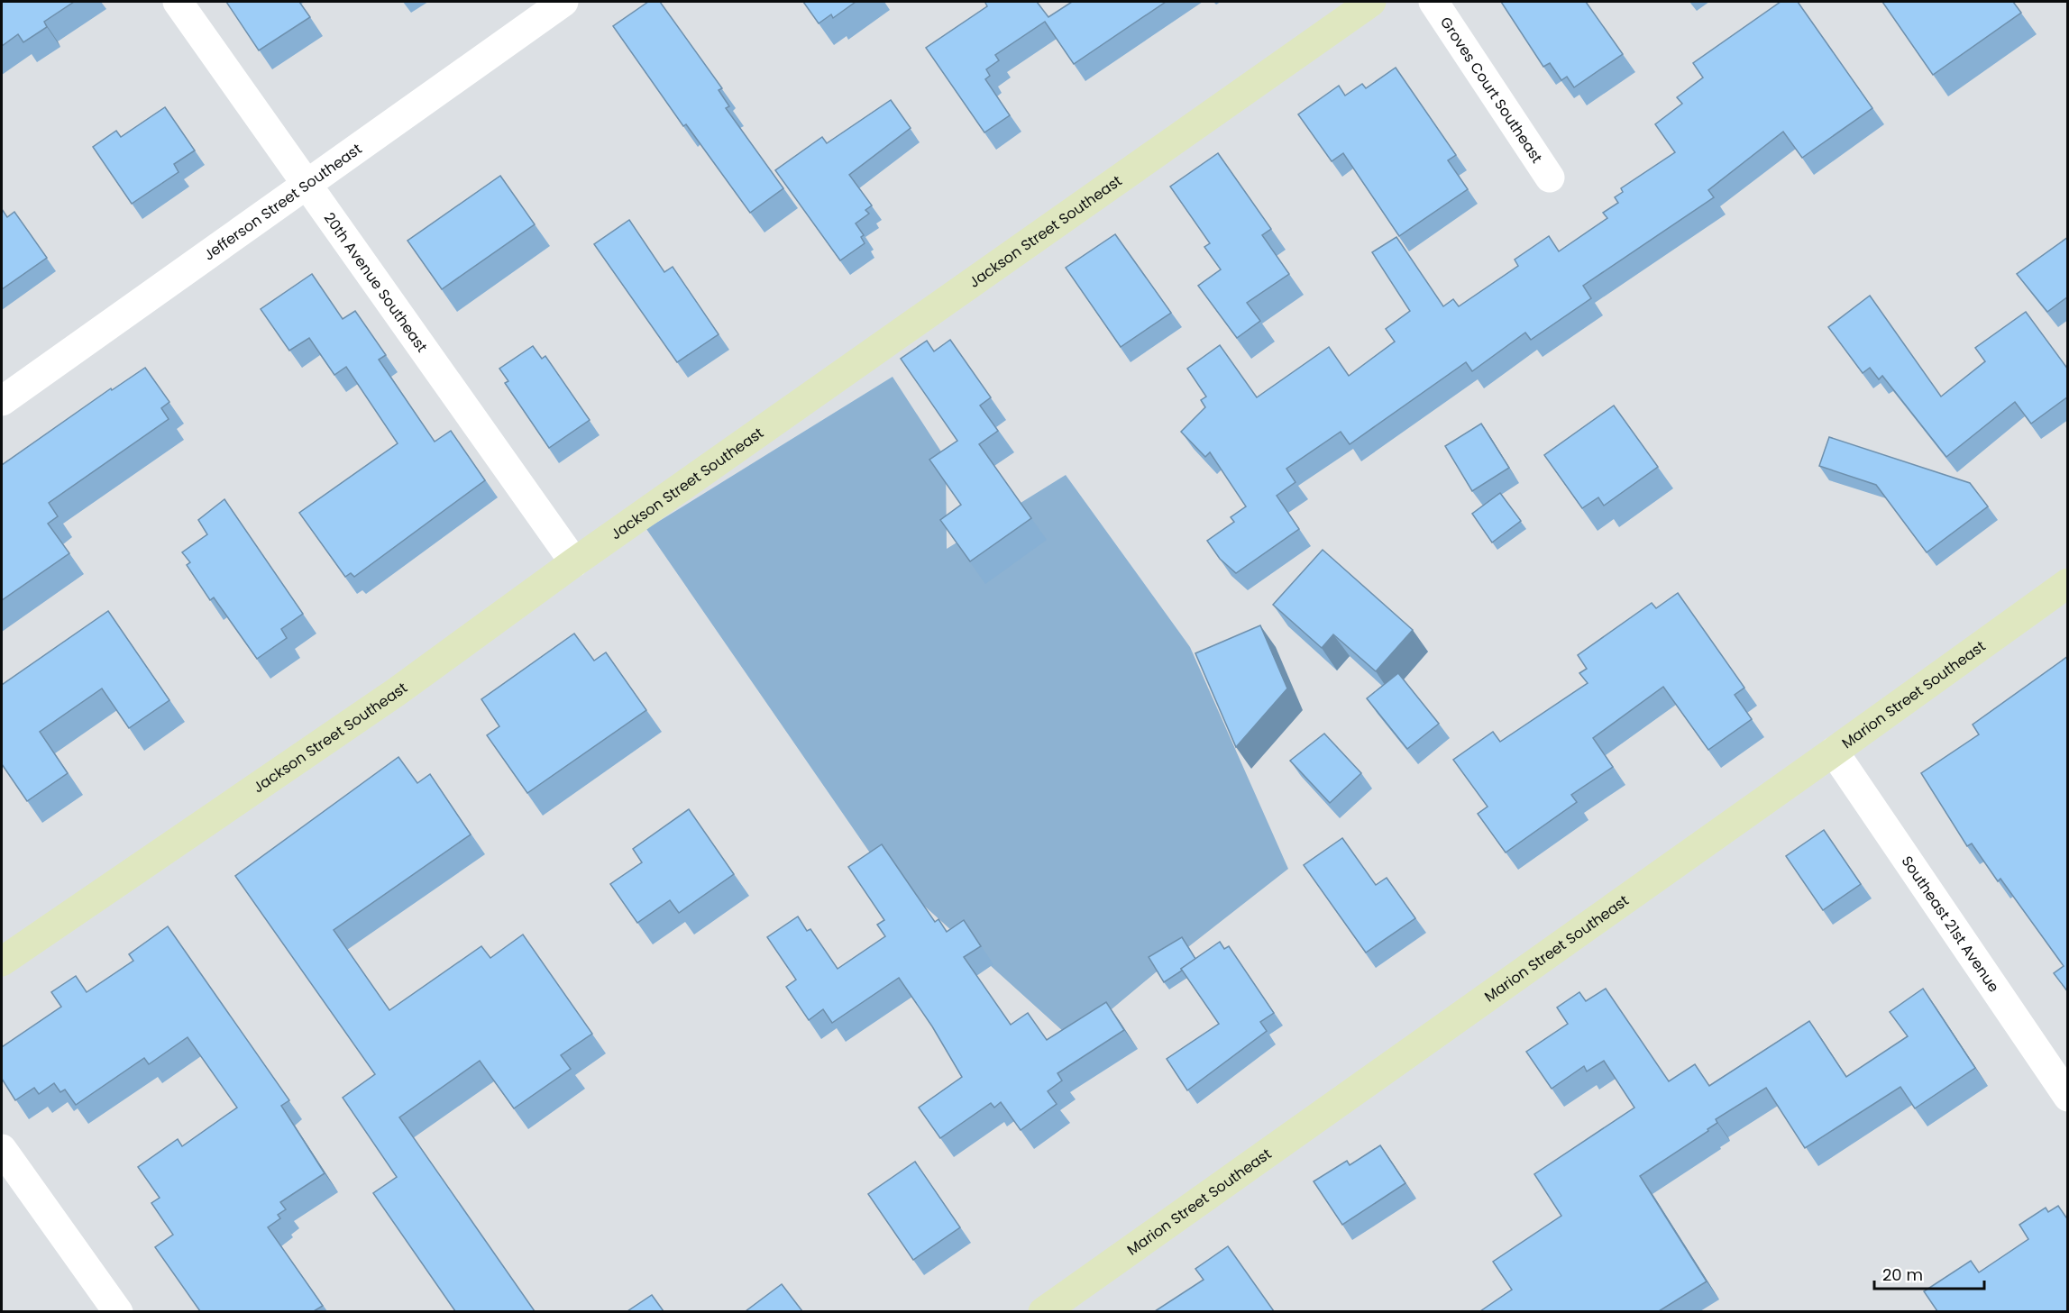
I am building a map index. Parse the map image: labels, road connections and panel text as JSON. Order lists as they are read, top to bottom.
{
  "streets": {
    "street": [
      "Groves Court Southeast",
      "Jefferson Street Southeast",
      "Jackson Street Southeast",
      "20th Avenue Southeast",
      "Marion Street Southeast",
      "Southeast 21st Avenue"
    ]
  },
  "crossings": [
    ["Jefferson Street Southeast", "20th Avenue Southeast"],
    ["Jackson Street Southeast", "20th Avenue Southeast"],
    ["Marion Street Southeast", "Southeast 21st Avenue"]
  ],
  "scale_bar": "20 m"
}
